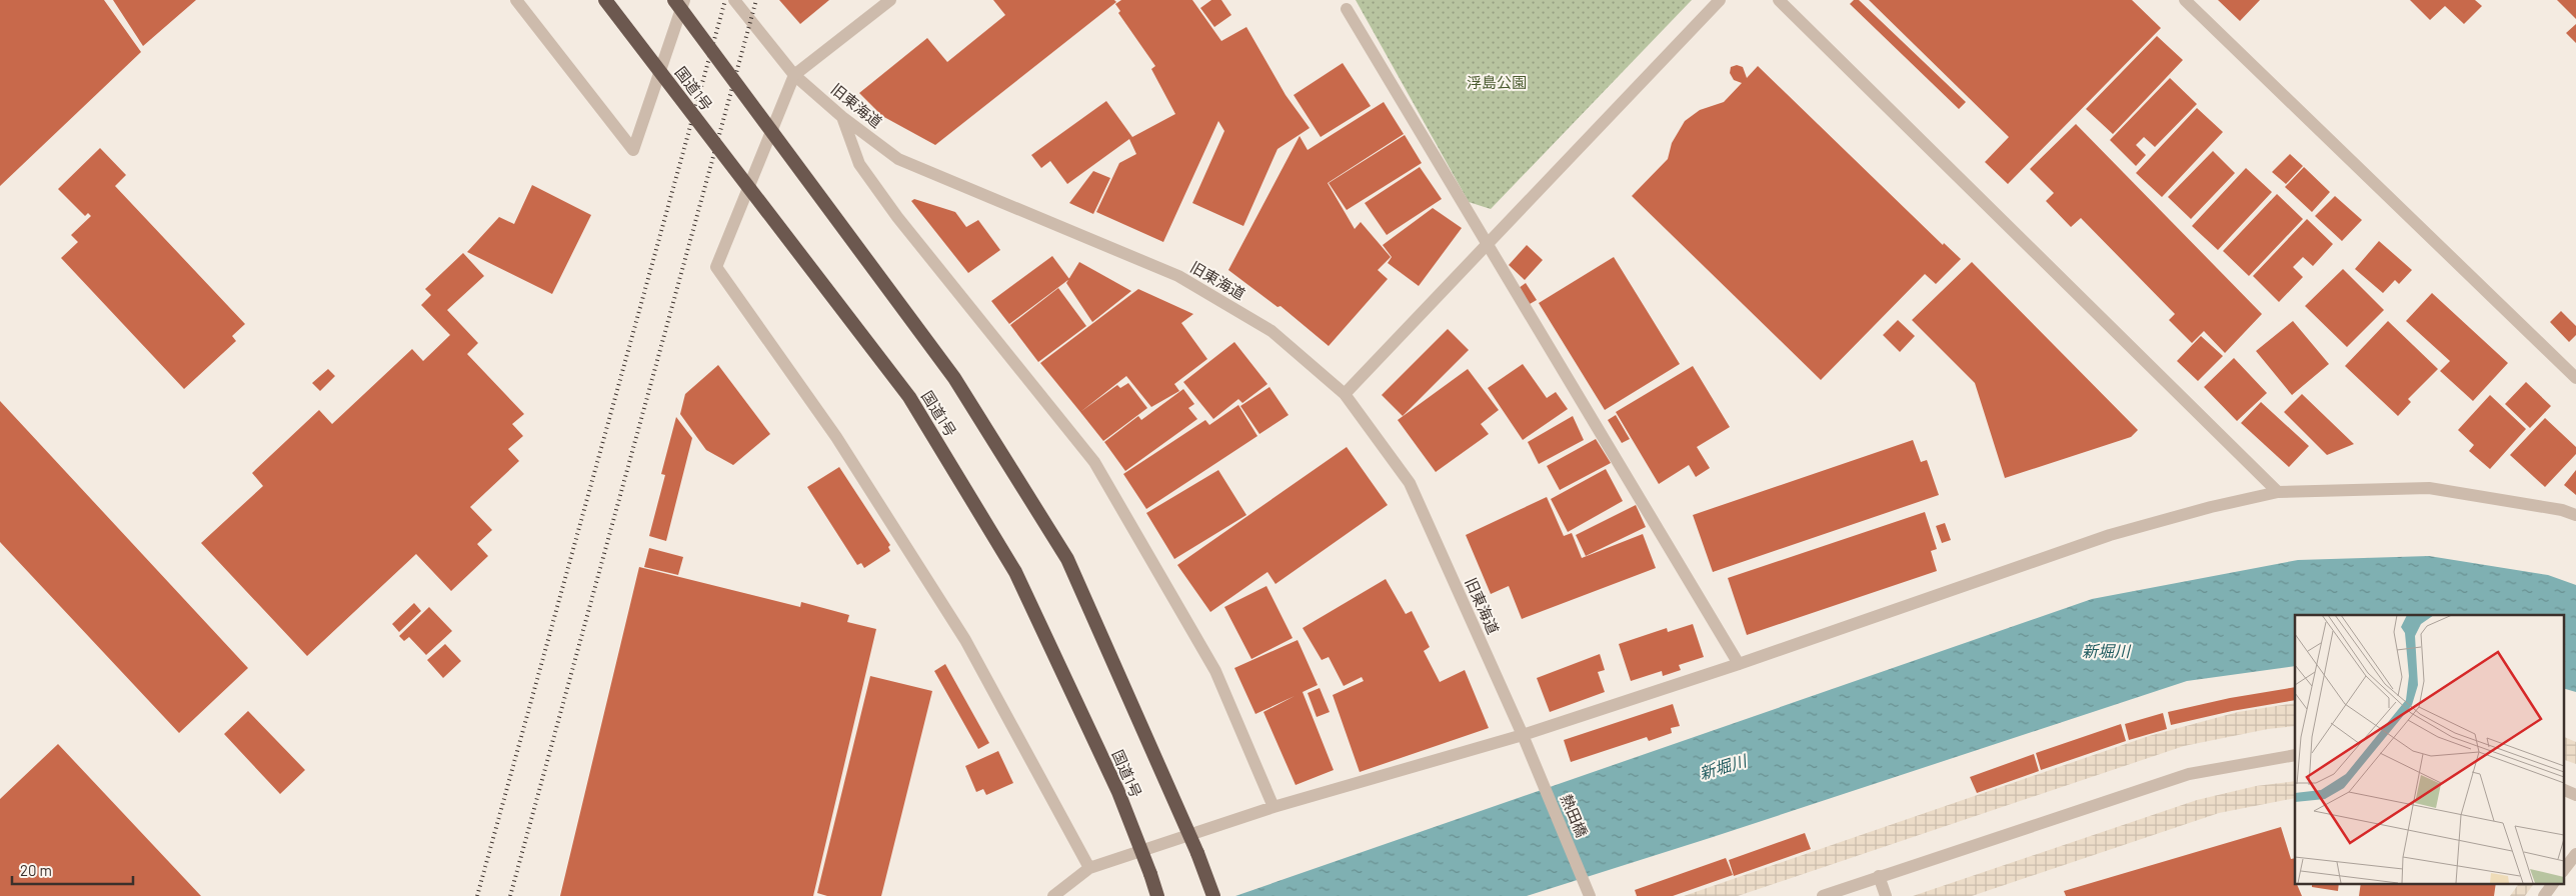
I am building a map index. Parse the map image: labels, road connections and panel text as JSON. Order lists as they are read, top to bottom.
{
  "streets": {
    "highway": ["国道1号"],
    "street": ["旧東海道", "熱田橋"]
  },
  "crossings": [
    ["旧東海道", "熱田橋"]
  ],
  "water": ["新堀川"],
  "parks": ["浮島公園"],
  "scale_bar": "20 m"
}
